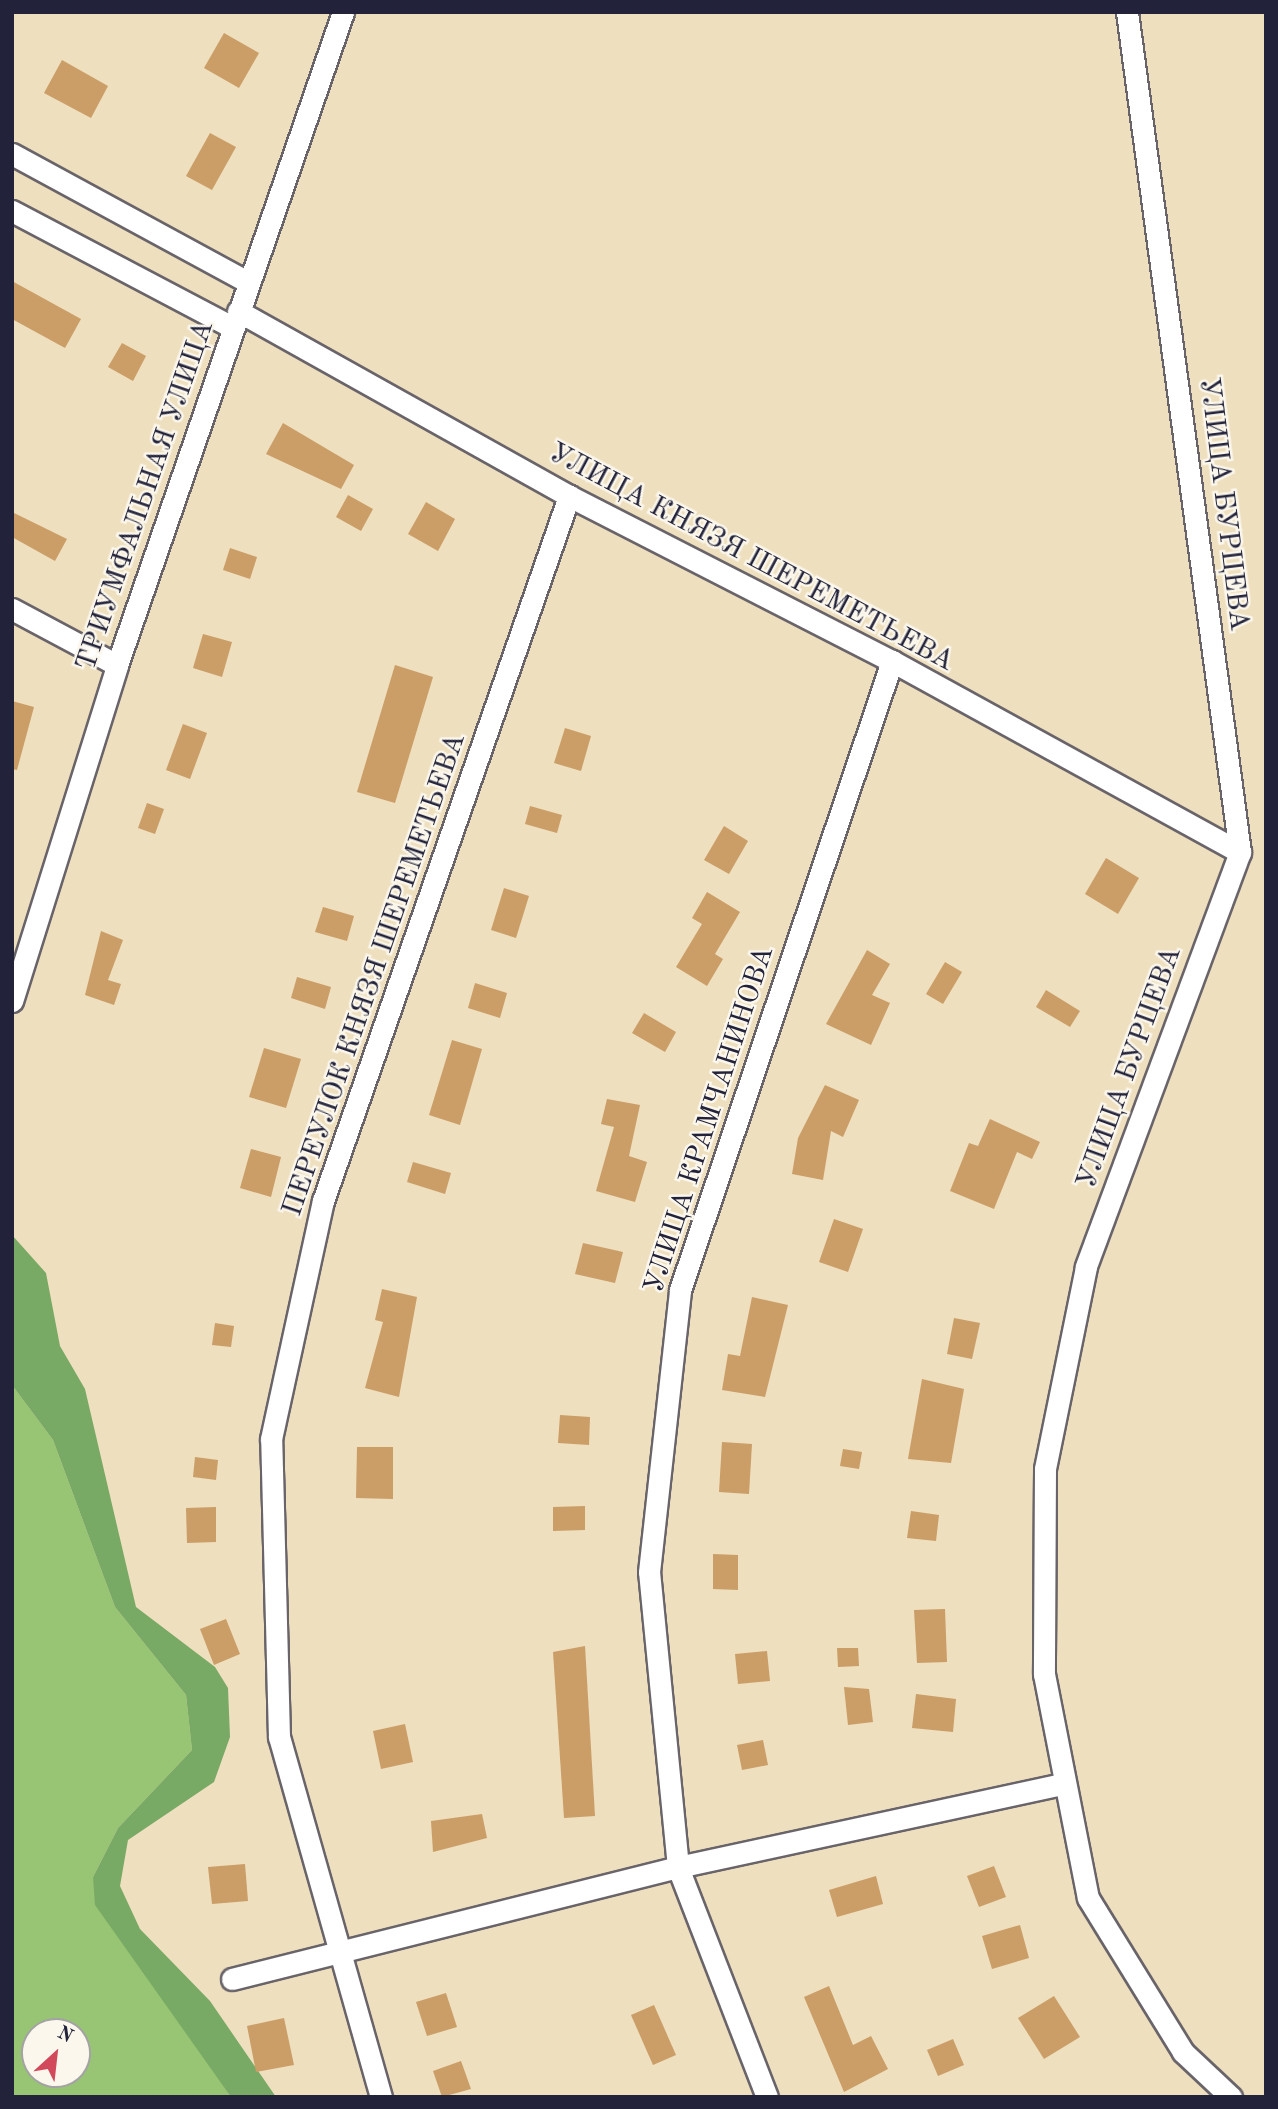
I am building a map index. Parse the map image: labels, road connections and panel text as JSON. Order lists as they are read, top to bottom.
{
  "streets": {
    "street": [
      "ТРИУМФАЛЬНАЯ УЛИЦА",
      "УЛИЦА БУРЦЕВА",
      "УЛИЦА КНЯЗЯ ШЕРЕМЕТЬЕВА",
      "ПЕРЕУЛОК КНЯЗЯ ШЕРЕМЕТЬЕВА",
      "УЛИЦА КРАМЧАНИНОВА"
    ]
  },
  "crossings": [
    ["ТРИУМФАЛЬНАЯ УЛИЦА", "УЛИЦА КНЯЗЯ ШЕРЕМЕТЬЕВА"],
    ["УЛИЦА БУРЦЕВА", "УЛИЦА КНЯЗЯ ШЕРЕМЕТЬЕВА"],
    ["УЛИЦА КНЯЗЯ ШЕРЕМЕТЬЕВА", "ПЕРЕУЛОК КНЯЗЯ ШЕРЕМЕТЬЕВА"],
    ["УЛИЦА КНЯЗЯ ШЕРЕМЕТЬЕВА", "УЛИЦА КРАМЧАНИНОВА"]
  ],
  "north": "top right"
}
